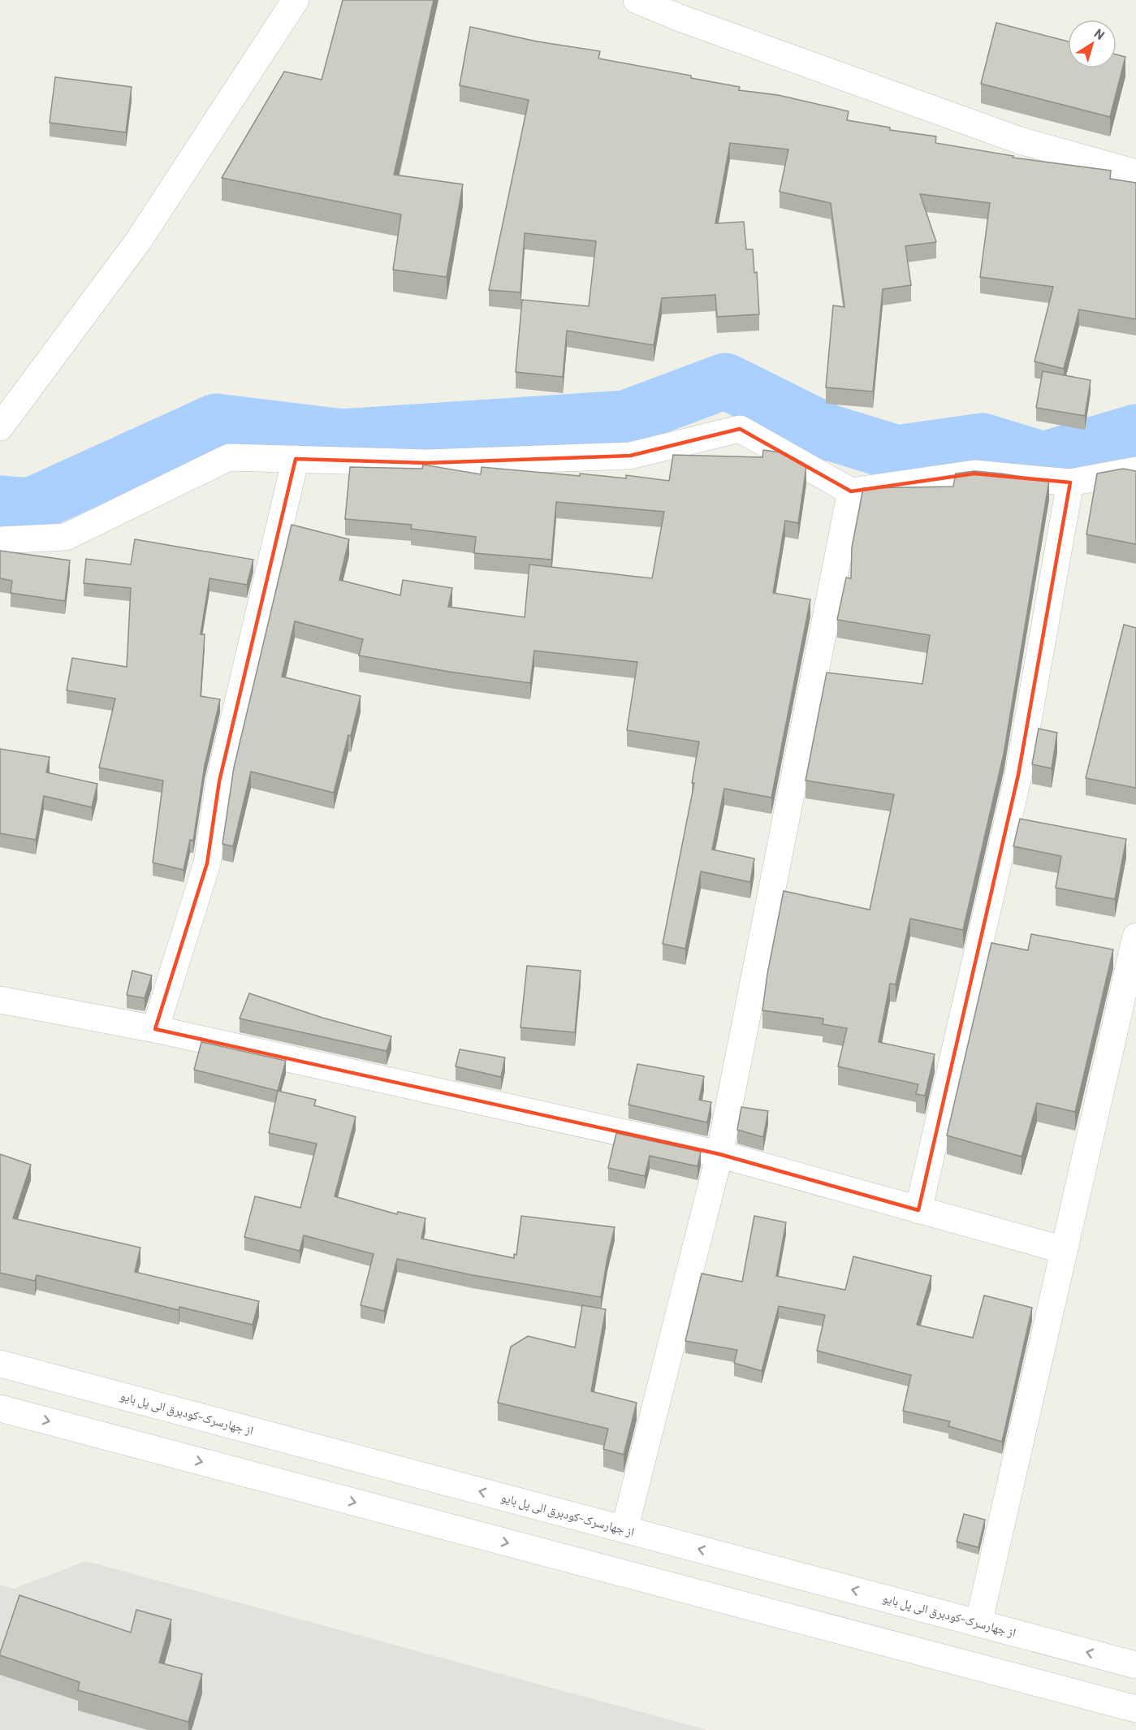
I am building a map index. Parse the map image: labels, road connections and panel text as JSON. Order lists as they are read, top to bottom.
{
  "streets": {
    "street": ["از جهارسرک-کودبرق الی پل بایو"]
  },
  "north": "top right"
}
